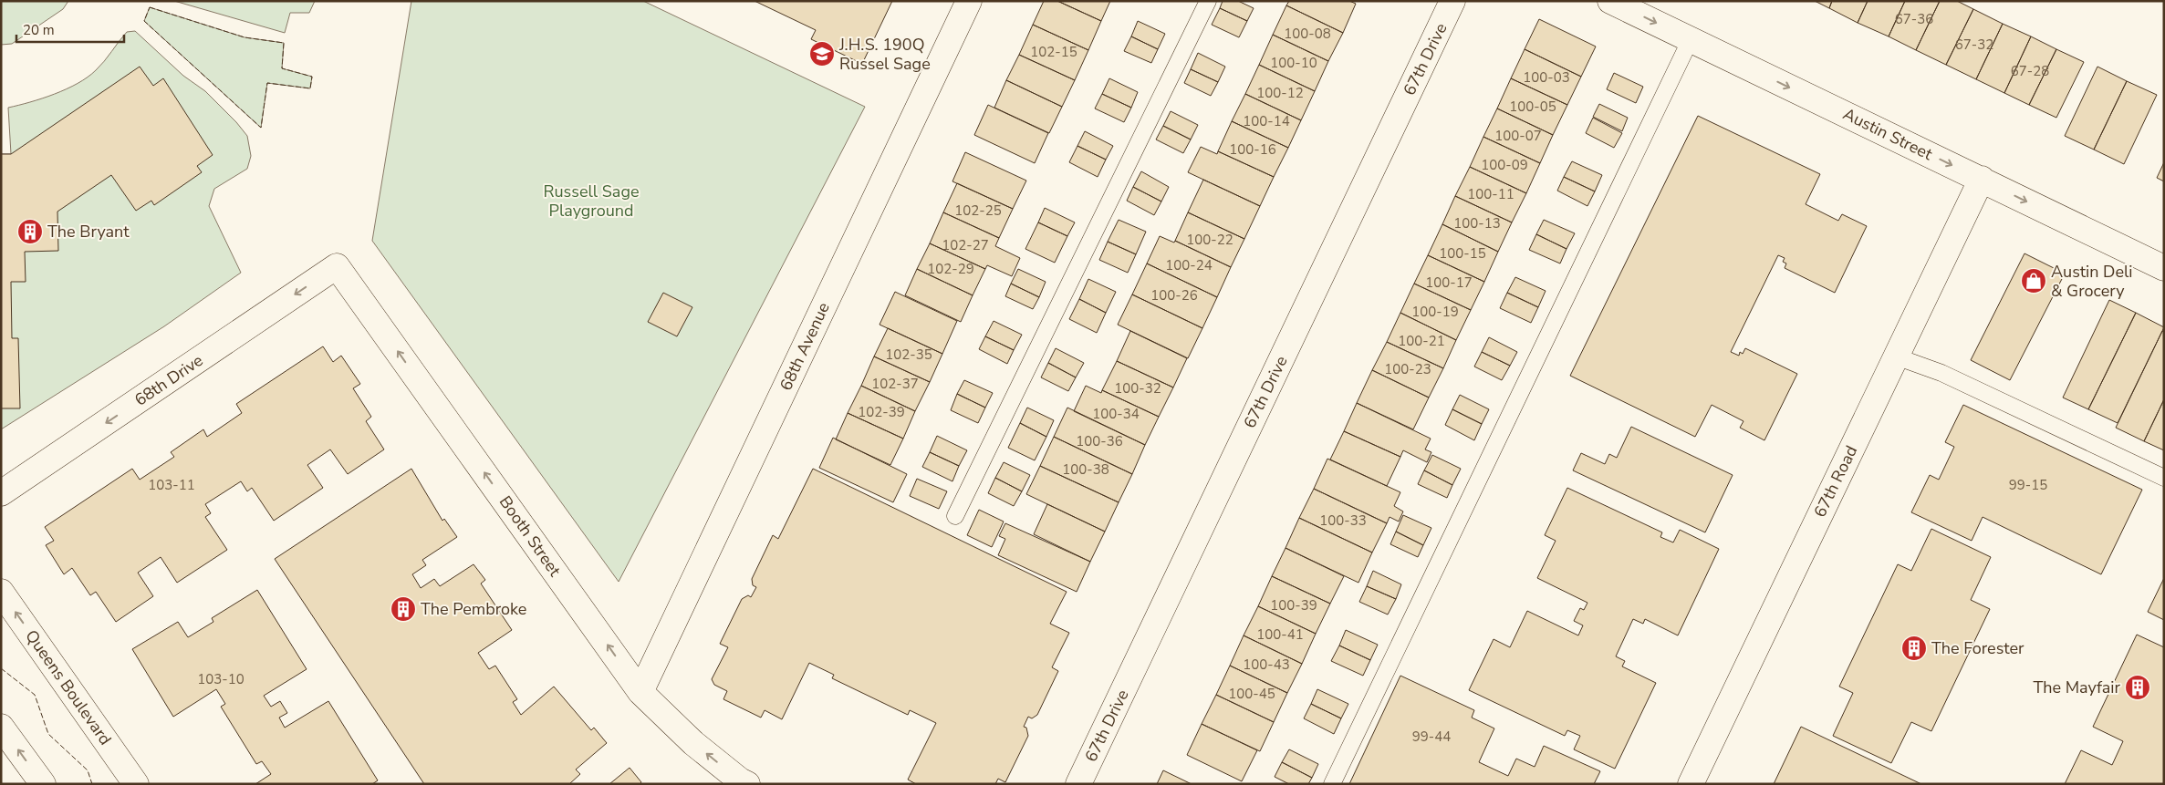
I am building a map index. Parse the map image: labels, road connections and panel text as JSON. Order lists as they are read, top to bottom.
{
  "streets": {
    "street": [
      "67th Drive",
      "Austin Street",
      "68th Avenue",
      "68th Drive",
      "67th Road",
      "Booth Street",
      "Queens Boulevard"
    ]
  },
  "crossings": [
    ["Austin Street", "67th Road"],
    ["68th Avenue", "Booth Street"],
    ["68th Drive", "Booth Street"]
  ],
  "one_way": ["Austin Street", "68th Drive", "Booth Street"],
  "parks": ["Russell Sage Playground"],
  "places": {
    "school or university": ["J.H.S. 190Q Russel Sage"],
    "building": [
      "The Bryant",
      "The Pembroke",
      "The Forester",
      "The Mayfair"
    ],
    "shop": ["Austin Deli & Grocery"]
  },
  "house_numbers": [
    "67-36",
    "100-08",
    "67-32",
    "102-15",
    "100-10",
    "67-28",
    "100-03",
    "100-12",
    "100-05",
    "100-14",
    "100-07",
    "100-16",
    "100-09",
    "100-11",
    "102-25",
    "100-13",
    "100-22",
    "102-27",
    "100-15",
    "100-24",
    "102-29",
    "100-17",
    "100-26",
    "100-19",
    "100-21",
    "102-35",
    "100-23",
    "102-37",
    "100-32",
    "102-39",
    "100-34",
    "100-36",
    "100-38",
    "103-11",
    "99-15",
    "100-33",
    "100-39",
    "100-41",
    "100-43",
    "103-10",
    "100-45",
    "99-44"
  ],
  "scale_bar": "20 m"
}
